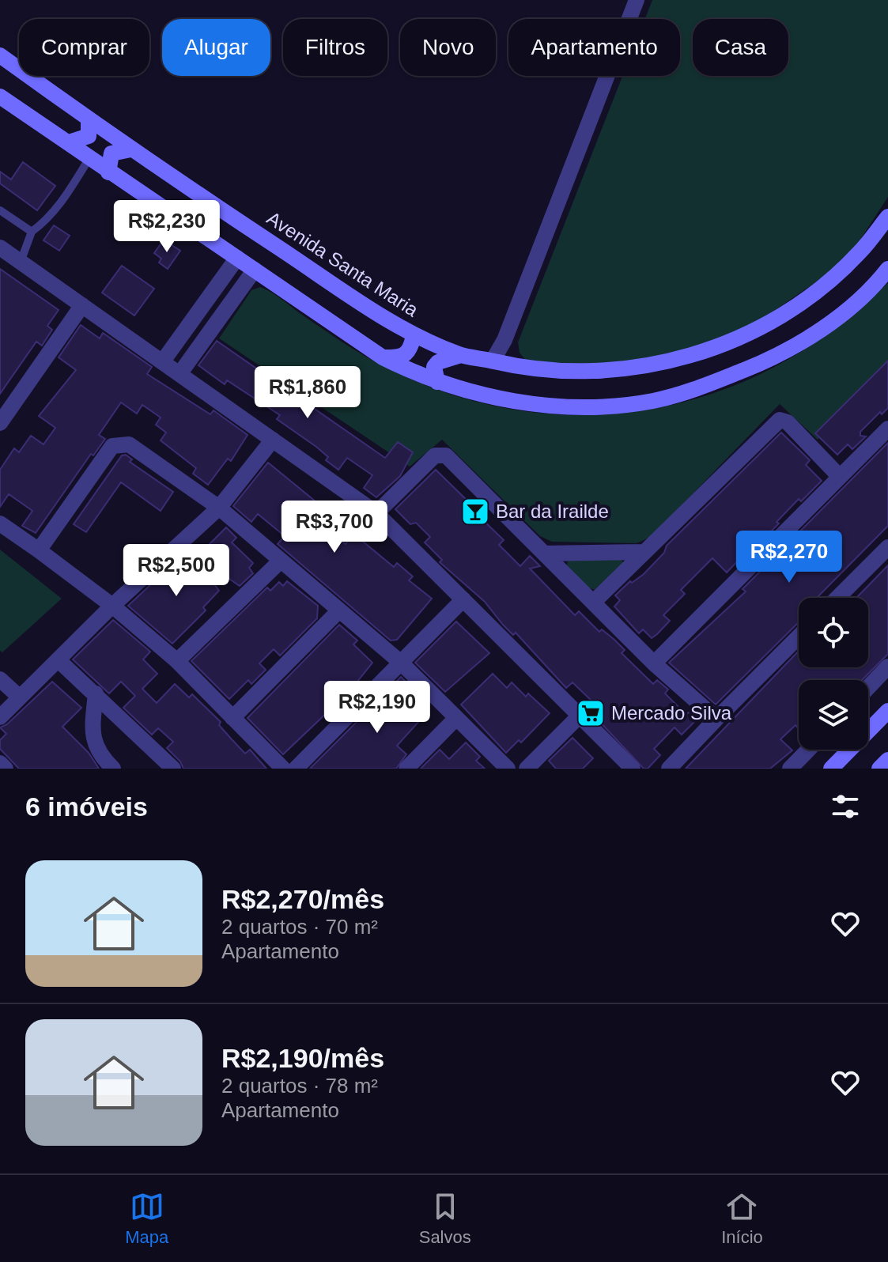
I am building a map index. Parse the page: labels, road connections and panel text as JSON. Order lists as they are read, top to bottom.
{
  "streets": {
    "main road": ["Avenida Santa Maria"]
  },
  "places": {
    "bar": ["Bar da Irailde"],
    "supermarket": ["Mercado Silva"]
  },
  "page": {
    "chip": [
      "Comprar",
      "Alugar",
      "Filtros",
      "Novo",
      "Apartamento",
      "Casa"
    ],
    "price": [
      "R$2,230",
      "R$1,860",
      "R$3,700",
      "R$2,270",
      "R$2,500",
      "R$2,190"
    ],
    "heading": "6 imóveis",
    "list": [
      {
        "name": "R$2,270/mês",
        "note": "2 quartos · 70 m² · Apartamento"
      },
      {
        "name": "R$2,190/mês",
        "note": "2 quartos · 78 m² · Apartamento"
      }
    ],
    "tabs": ["Mapa", "Salvos", "Início"]
  }
}
